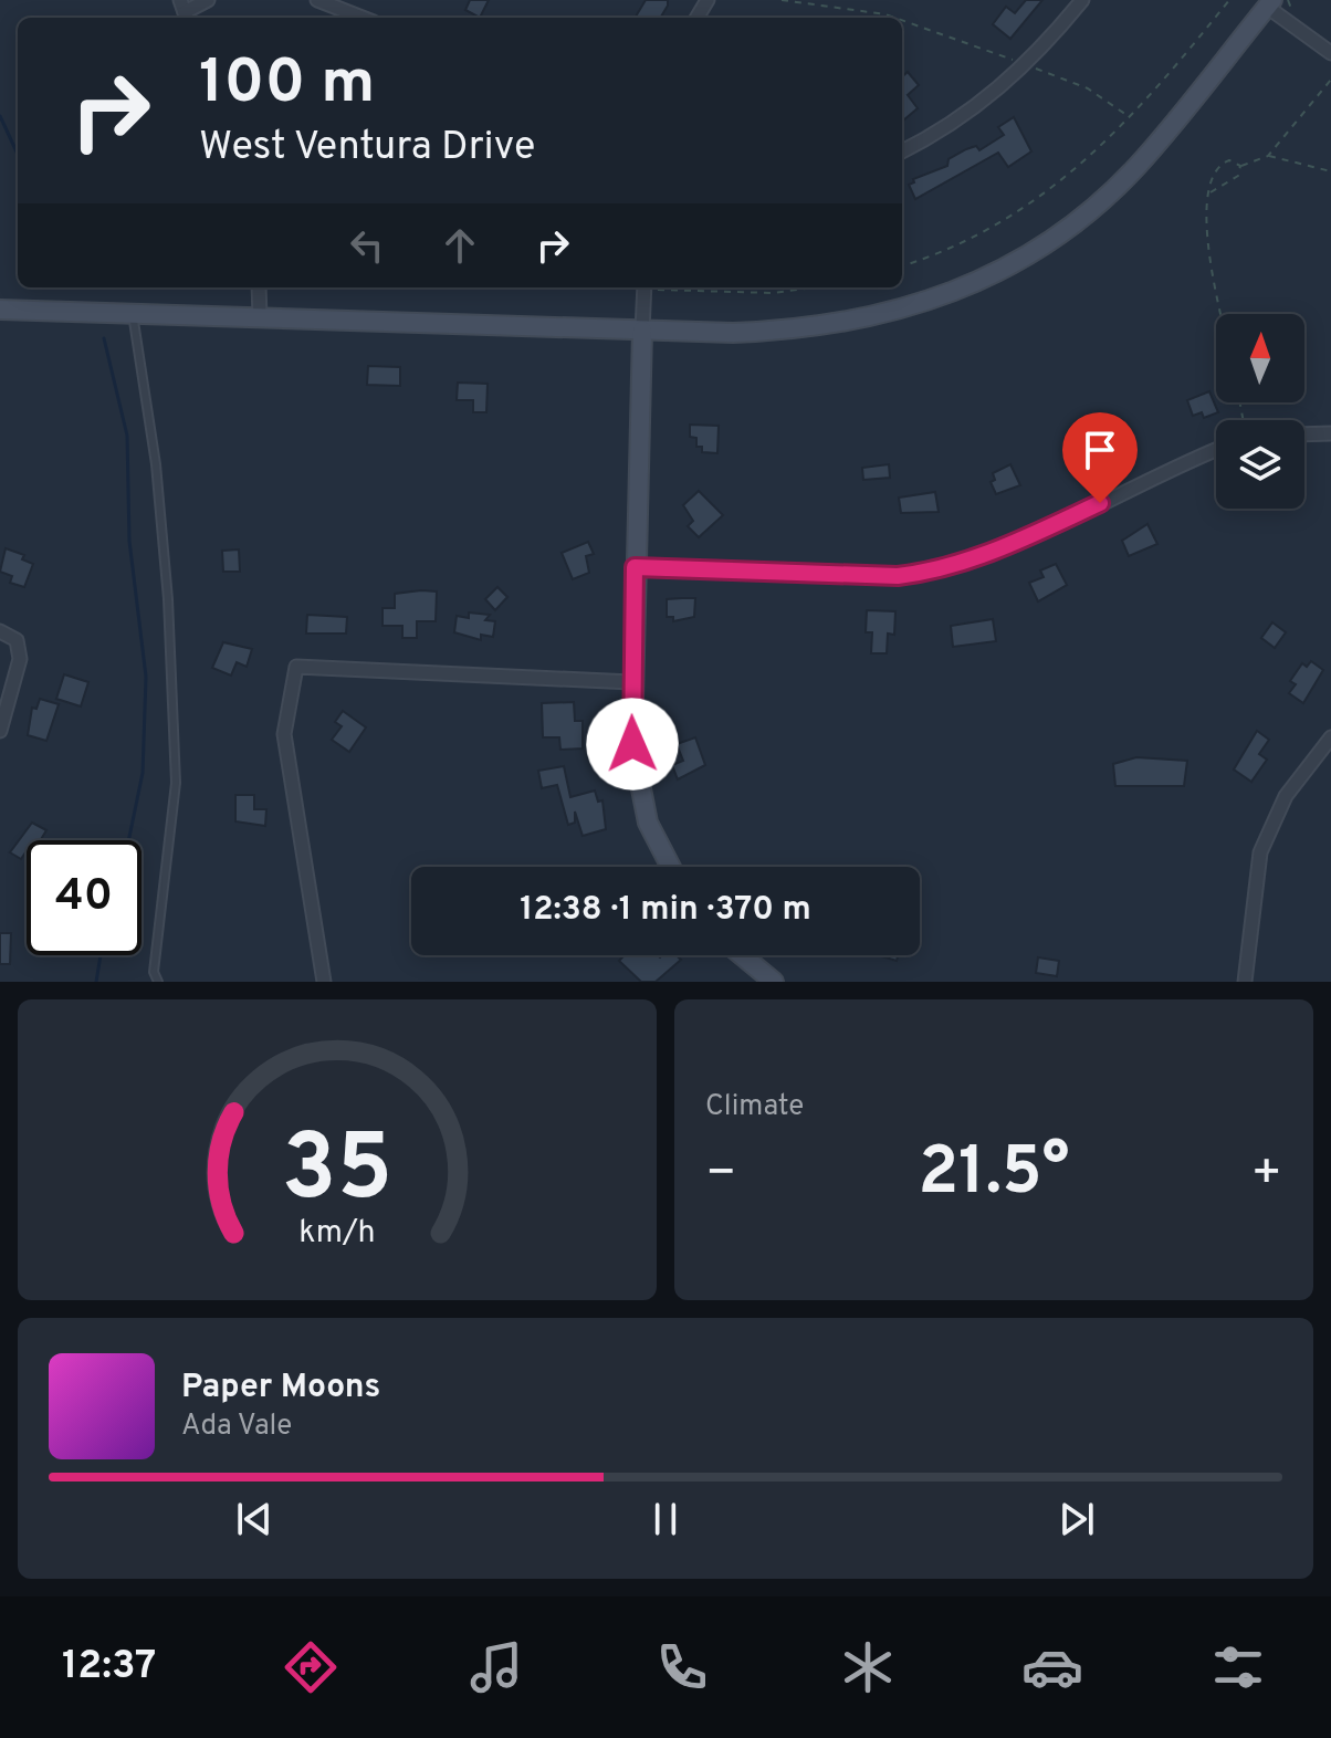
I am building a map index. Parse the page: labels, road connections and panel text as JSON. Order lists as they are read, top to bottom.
{
  "north": "top",
  "page": {
    "turn": ["100 m", "West Ventura Drive"],
    "limit": "40",
    "trip": "12:38 · 1 min · 370 m",
    "tile": "Climate",
    "heat": ["−", "21.5°", "+"],
    "song": ["Paper Moons", "Ada Vale"],
    "tabs": "12:37",
    "gauge": ["35", "km/h"]
  }
}
